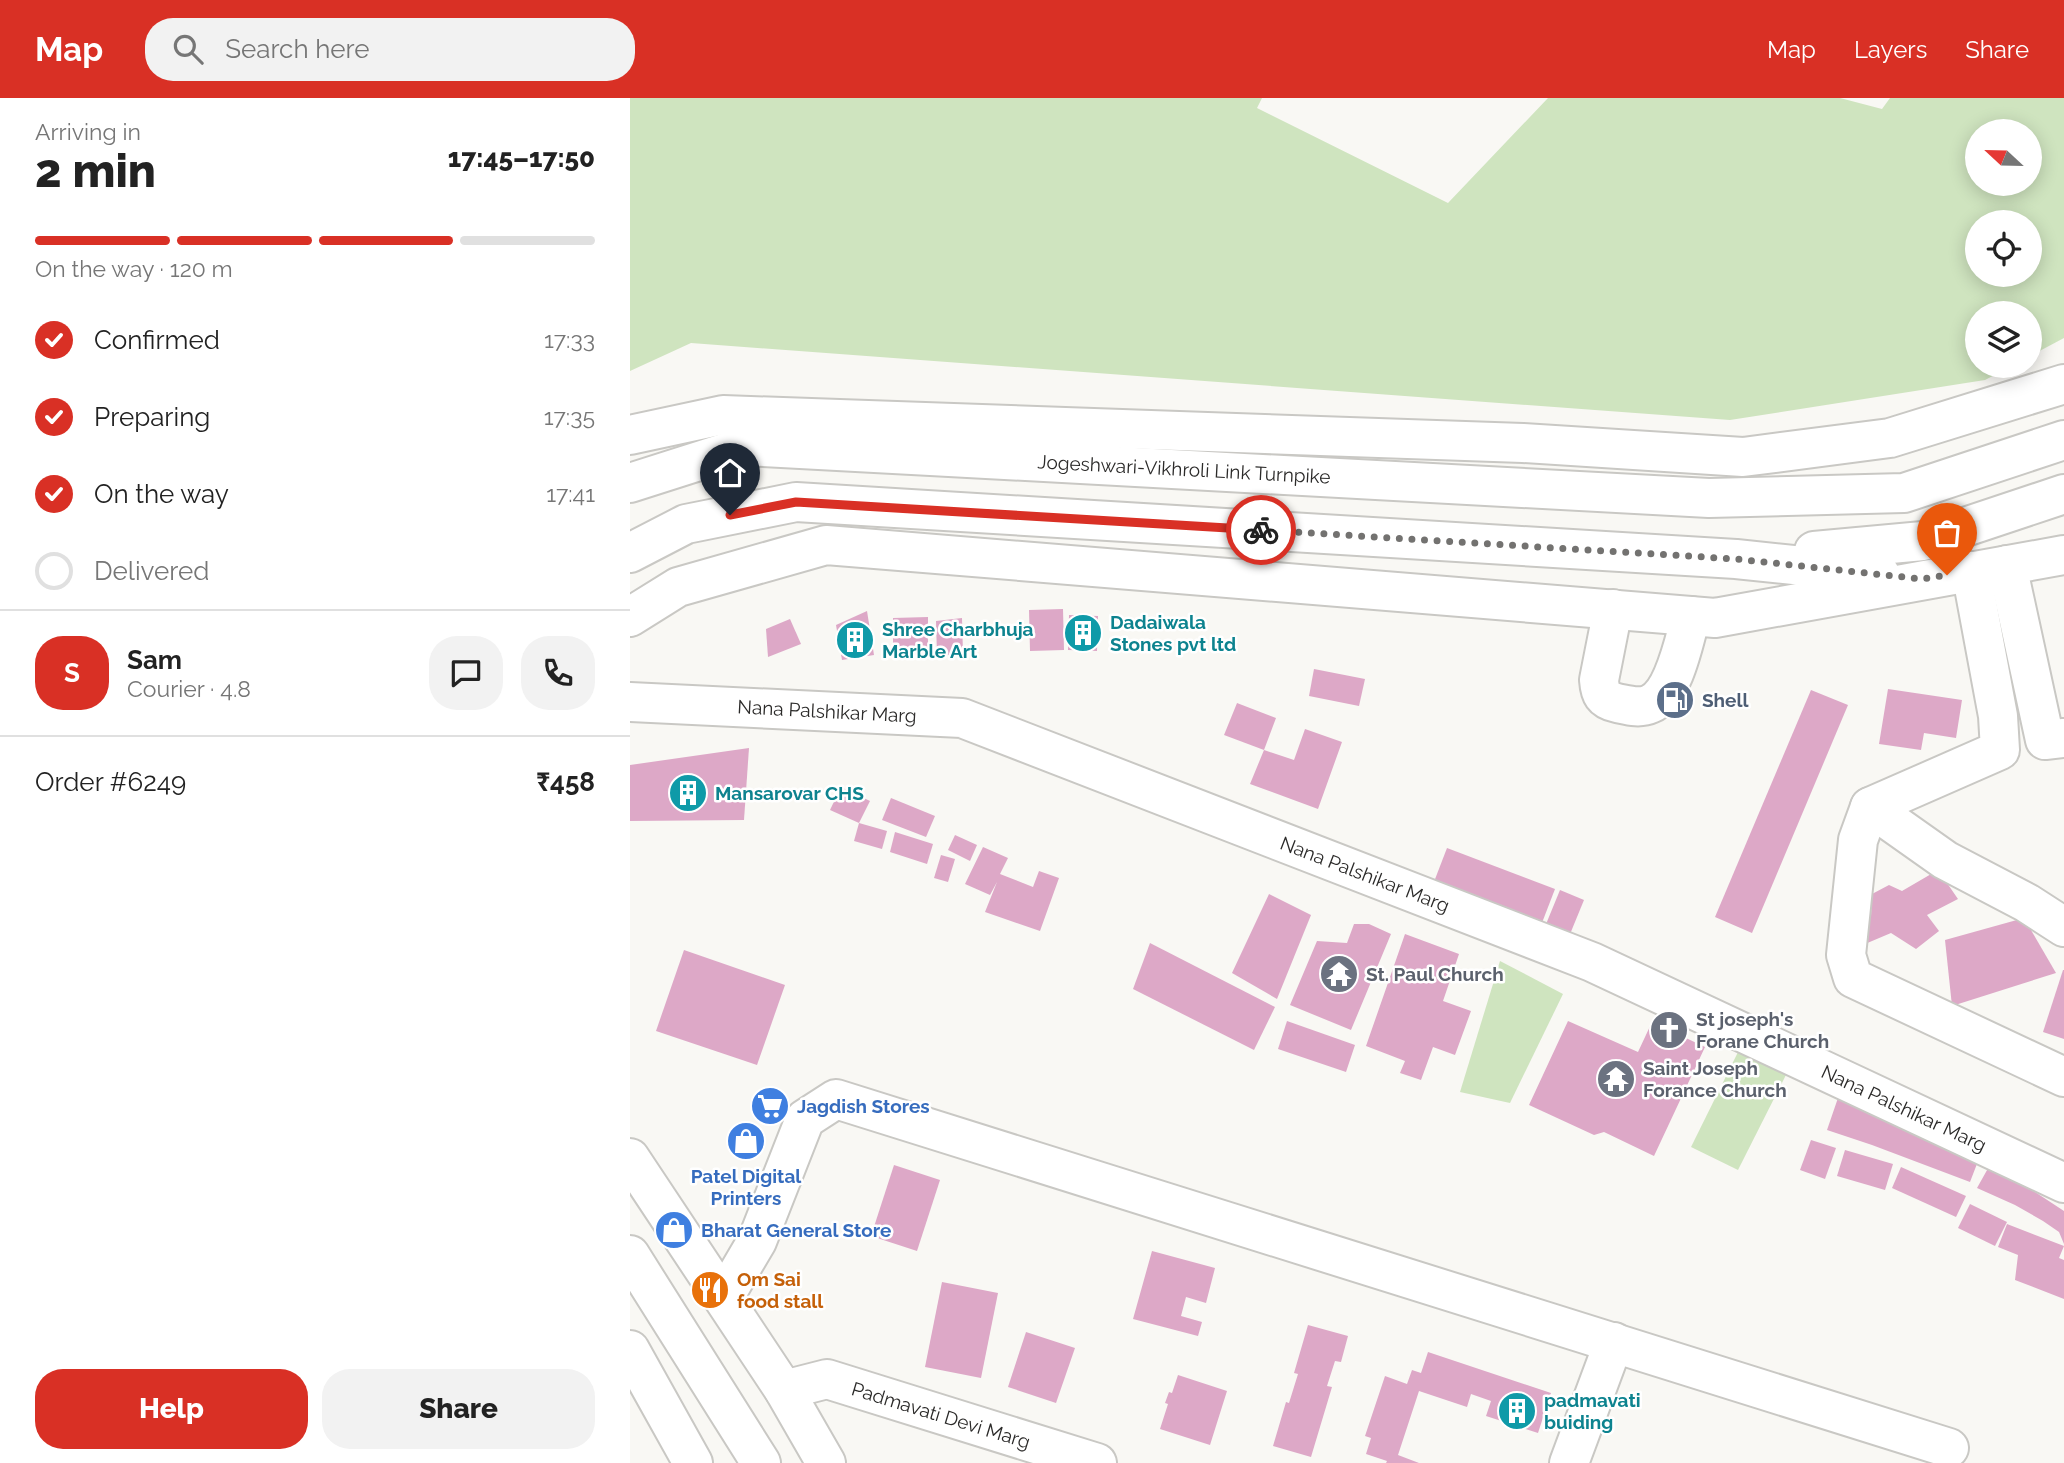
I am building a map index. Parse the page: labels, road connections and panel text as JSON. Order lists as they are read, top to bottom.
{
  "streets": {
    "main road": ["Jogeshwari-Vikhroli Link Turnpike", "Nana Palshikar Marg", "Padmavati Devi Marg"]
  },
  "places": {
    "building": [
      "Dadaiwala Stones pvt ltd",
      "Shree Charbhuja Marble Art",
      "Mansarovar CHS",
      "padmavati buiding"
    ],
    "fuel station": ["Shell"],
    "temple": ["St. Paul Church", "Saint Joseph Forance Church"],
    "church": ["St joseph's Forane Church"],
    "supermarket": ["Jagdish Stores"],
    "shop": ["Patel Digital Printers", "Bharat General Store"],
    "restaurant": ["Om Sai food stall"]
  },
  "north": "left",
  "page": {
    "header": "Map",
    "search": "Search here",
    "nav": ["Map", "Layers", "Share"],
    "heading": ["2 min", "Arriving in", "17:45–17:50"],
    "panel": [
      "Sam",
      "Courier · 4.8",
      "Order #6249",
      "₹458"
    ],
    "bar": "On the way · 120 m",
    "list": [
      ["Confirmed", "17:33"],
      ["Preparing", "17:35"],
      ["On the way", "17:41"],
      "Delivered"
    ],
    "round": "S",
    "buttons": ["Help", "Share"]
  }
}
